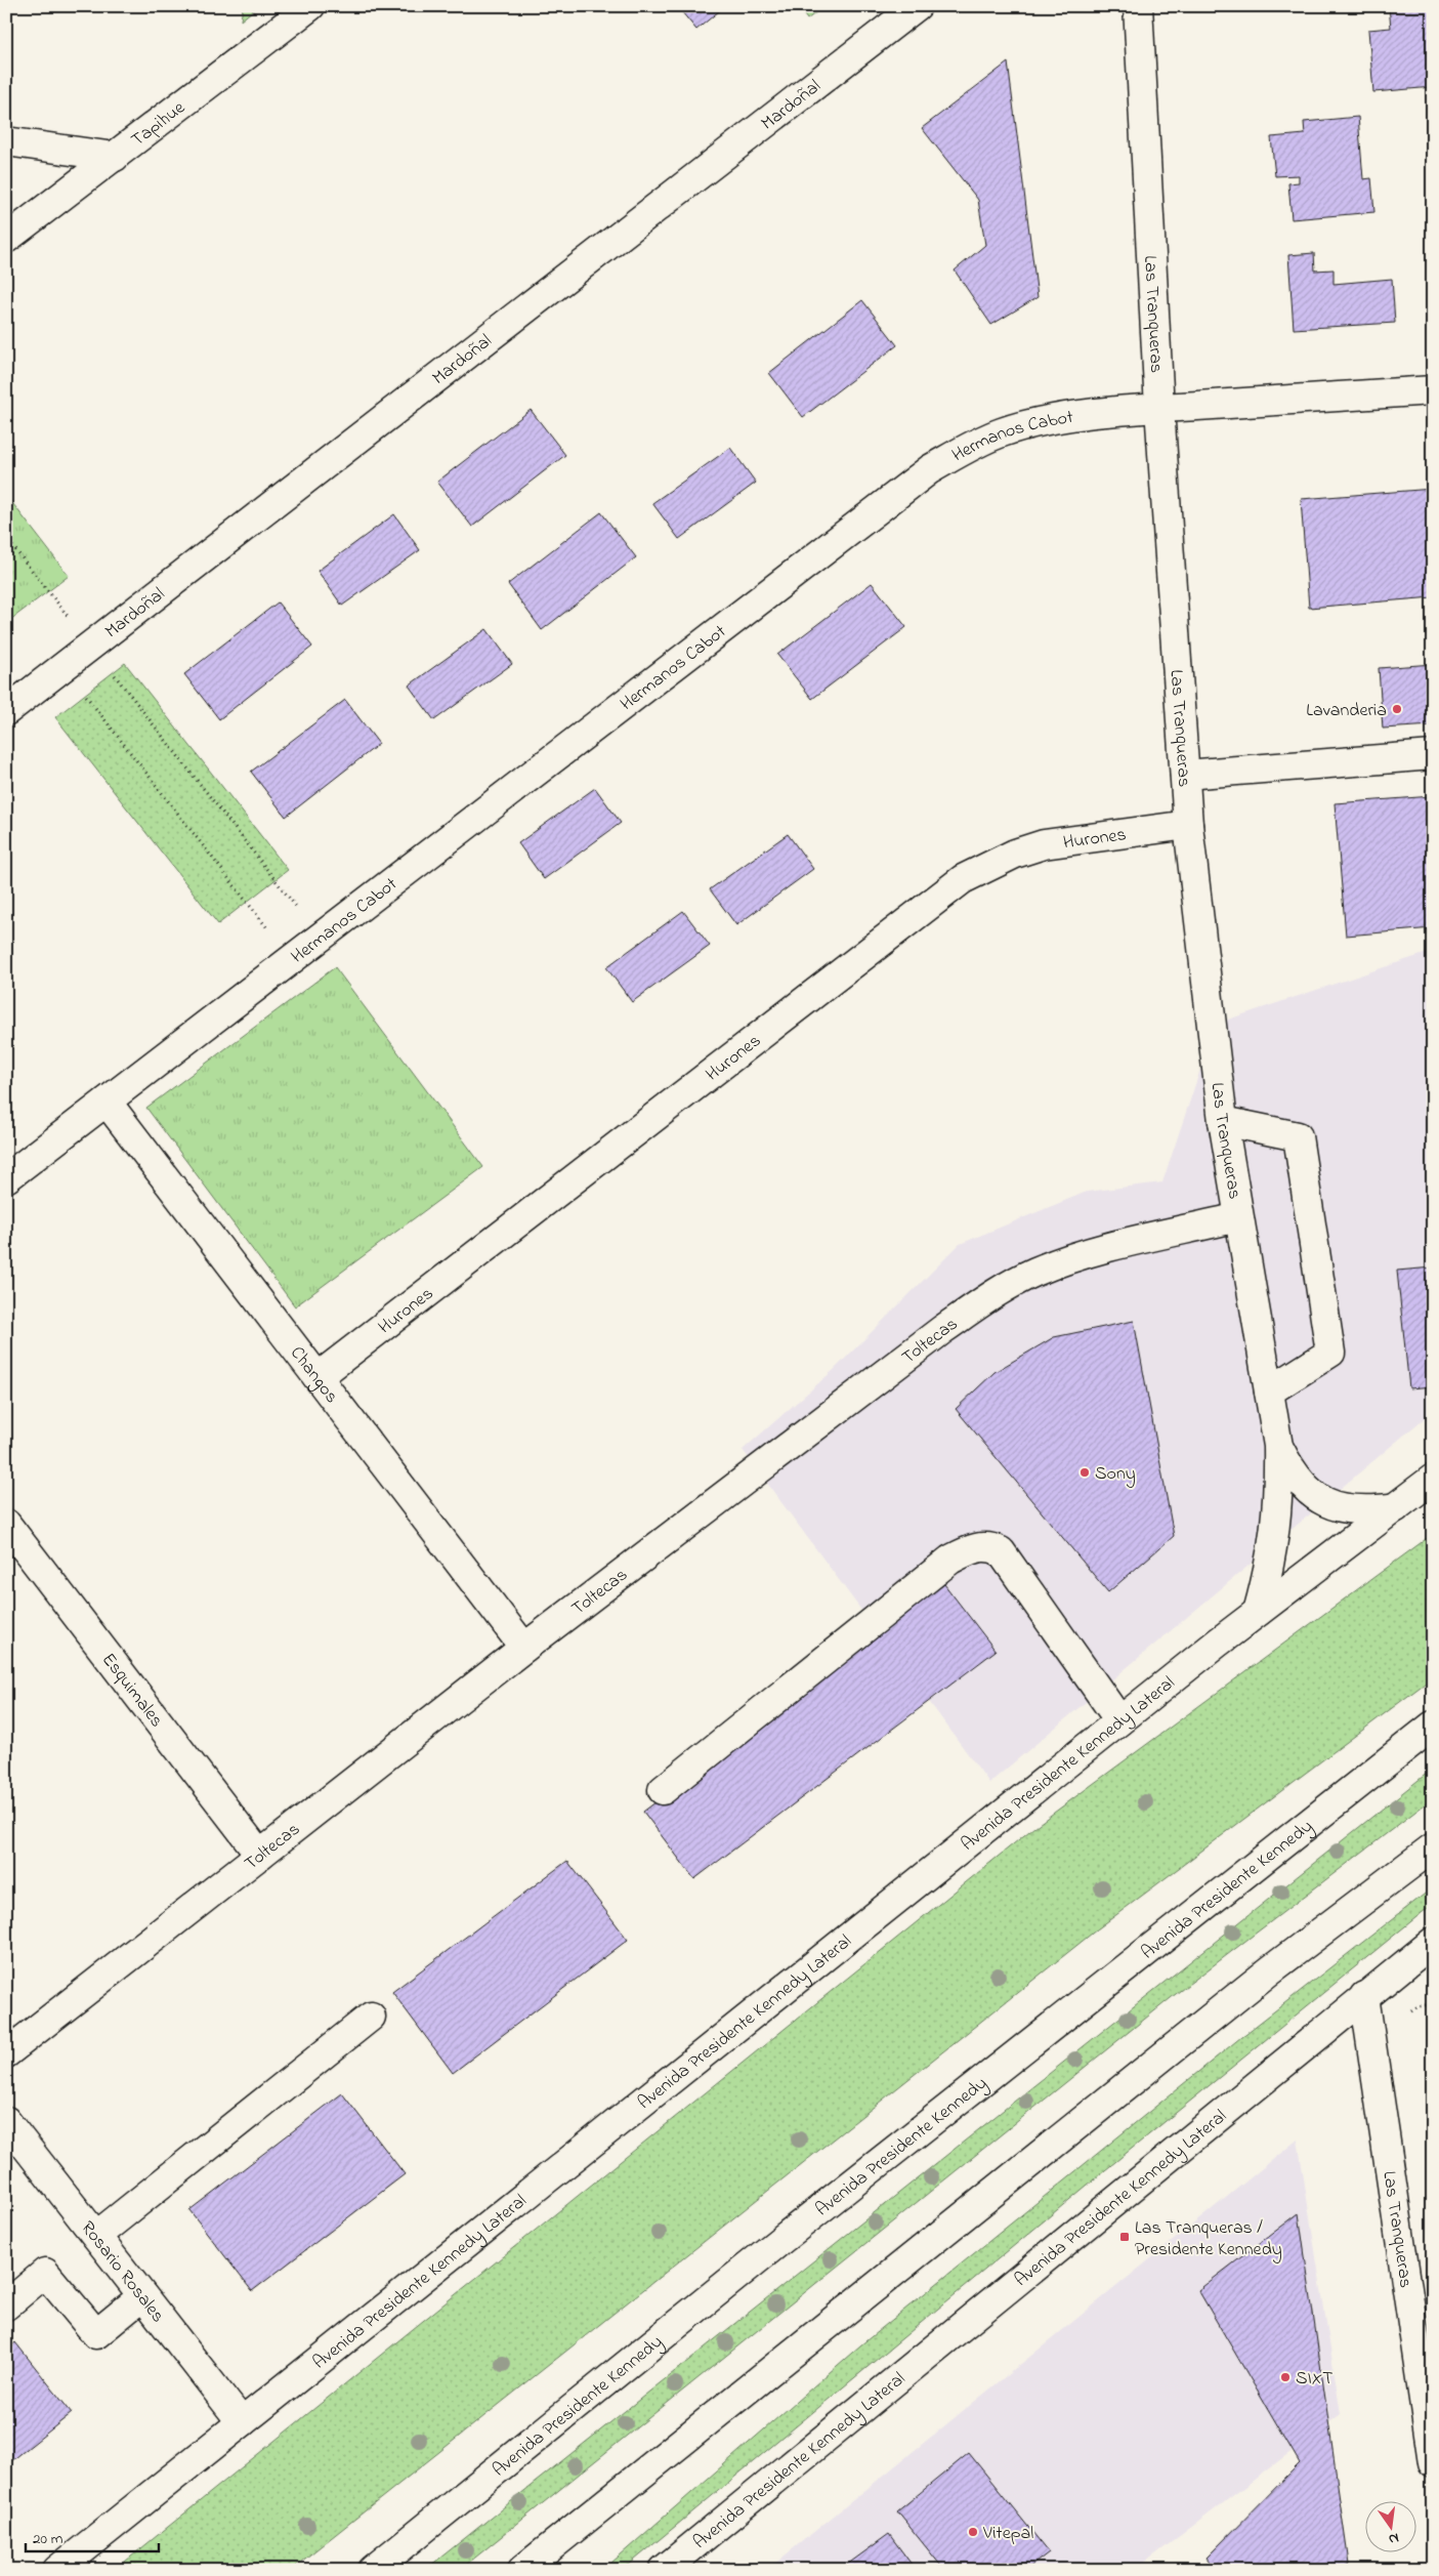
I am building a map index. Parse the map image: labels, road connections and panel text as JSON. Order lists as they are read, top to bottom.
{
  "streets": {
    "main road": [
      "Mardoñal",
      "Tapihue",
      "Las Tranqueras",
      "Hermanos Cabot",
      "Hurones",
      "Toltecas",
      "Changos",
      "Esquimales",
      "Avenida Presidente Kennedy Lateral",
      "Avenida Presidente Kennedy",
      "Rosario Rosales"
    ]
  },
  "crossings": [
    ["Las Tranqueras", "Hermanos Cabot"],
    ["Las Tranqueras", "Hurones"],
    ["Las Tranqueras", "Toltecas"],
    ["Las Tranqueras", "Avenida Presidente Kennedy Lateral"],
    ["Hermanos Cabot", "Changos"],
    ["Hurones", "Changos"],
    ["Toltecas", "Changos"],
    ["Toltecas", "Esquimales"],
    ["Avenida Presidente Kennedy Lateral", "Rosario Rosales"]
  ],
  "places": {
    "other": [
      "Lavanderia",
      "Sony",
      "SIXT",
      "Vitepal"
    ],
    "transit": ["Las Tranqueras / Presidente Kennedy"]
  },
  "scale_bar": "20 m",
  "north": "bottom"
}
